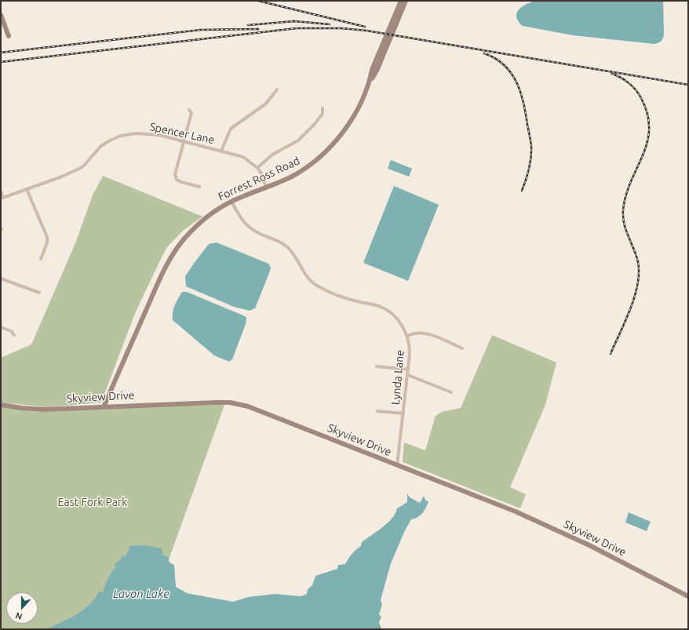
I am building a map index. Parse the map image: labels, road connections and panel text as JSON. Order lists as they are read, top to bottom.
{
  "streets": {
    "street": [
      "Spencer Lane",
      "Forrest Ross Road",
      "Lynda Lane",
      "Skyview Drive"
    ]
  },
  "crossings": [
    ["Spencer Lane", "Forrest Ross Road"],
    ["Forrest Ross Road", "Lynda Lane"],
    ["Forrest Ross Road", "Skyview Drive"],
    ["Lynda Lane", "Skyview Drive"]
  ],
  "water": ["Lavon Lake"],
  "parks": ["East Fork Park"],
  "north": "bottom"
}
